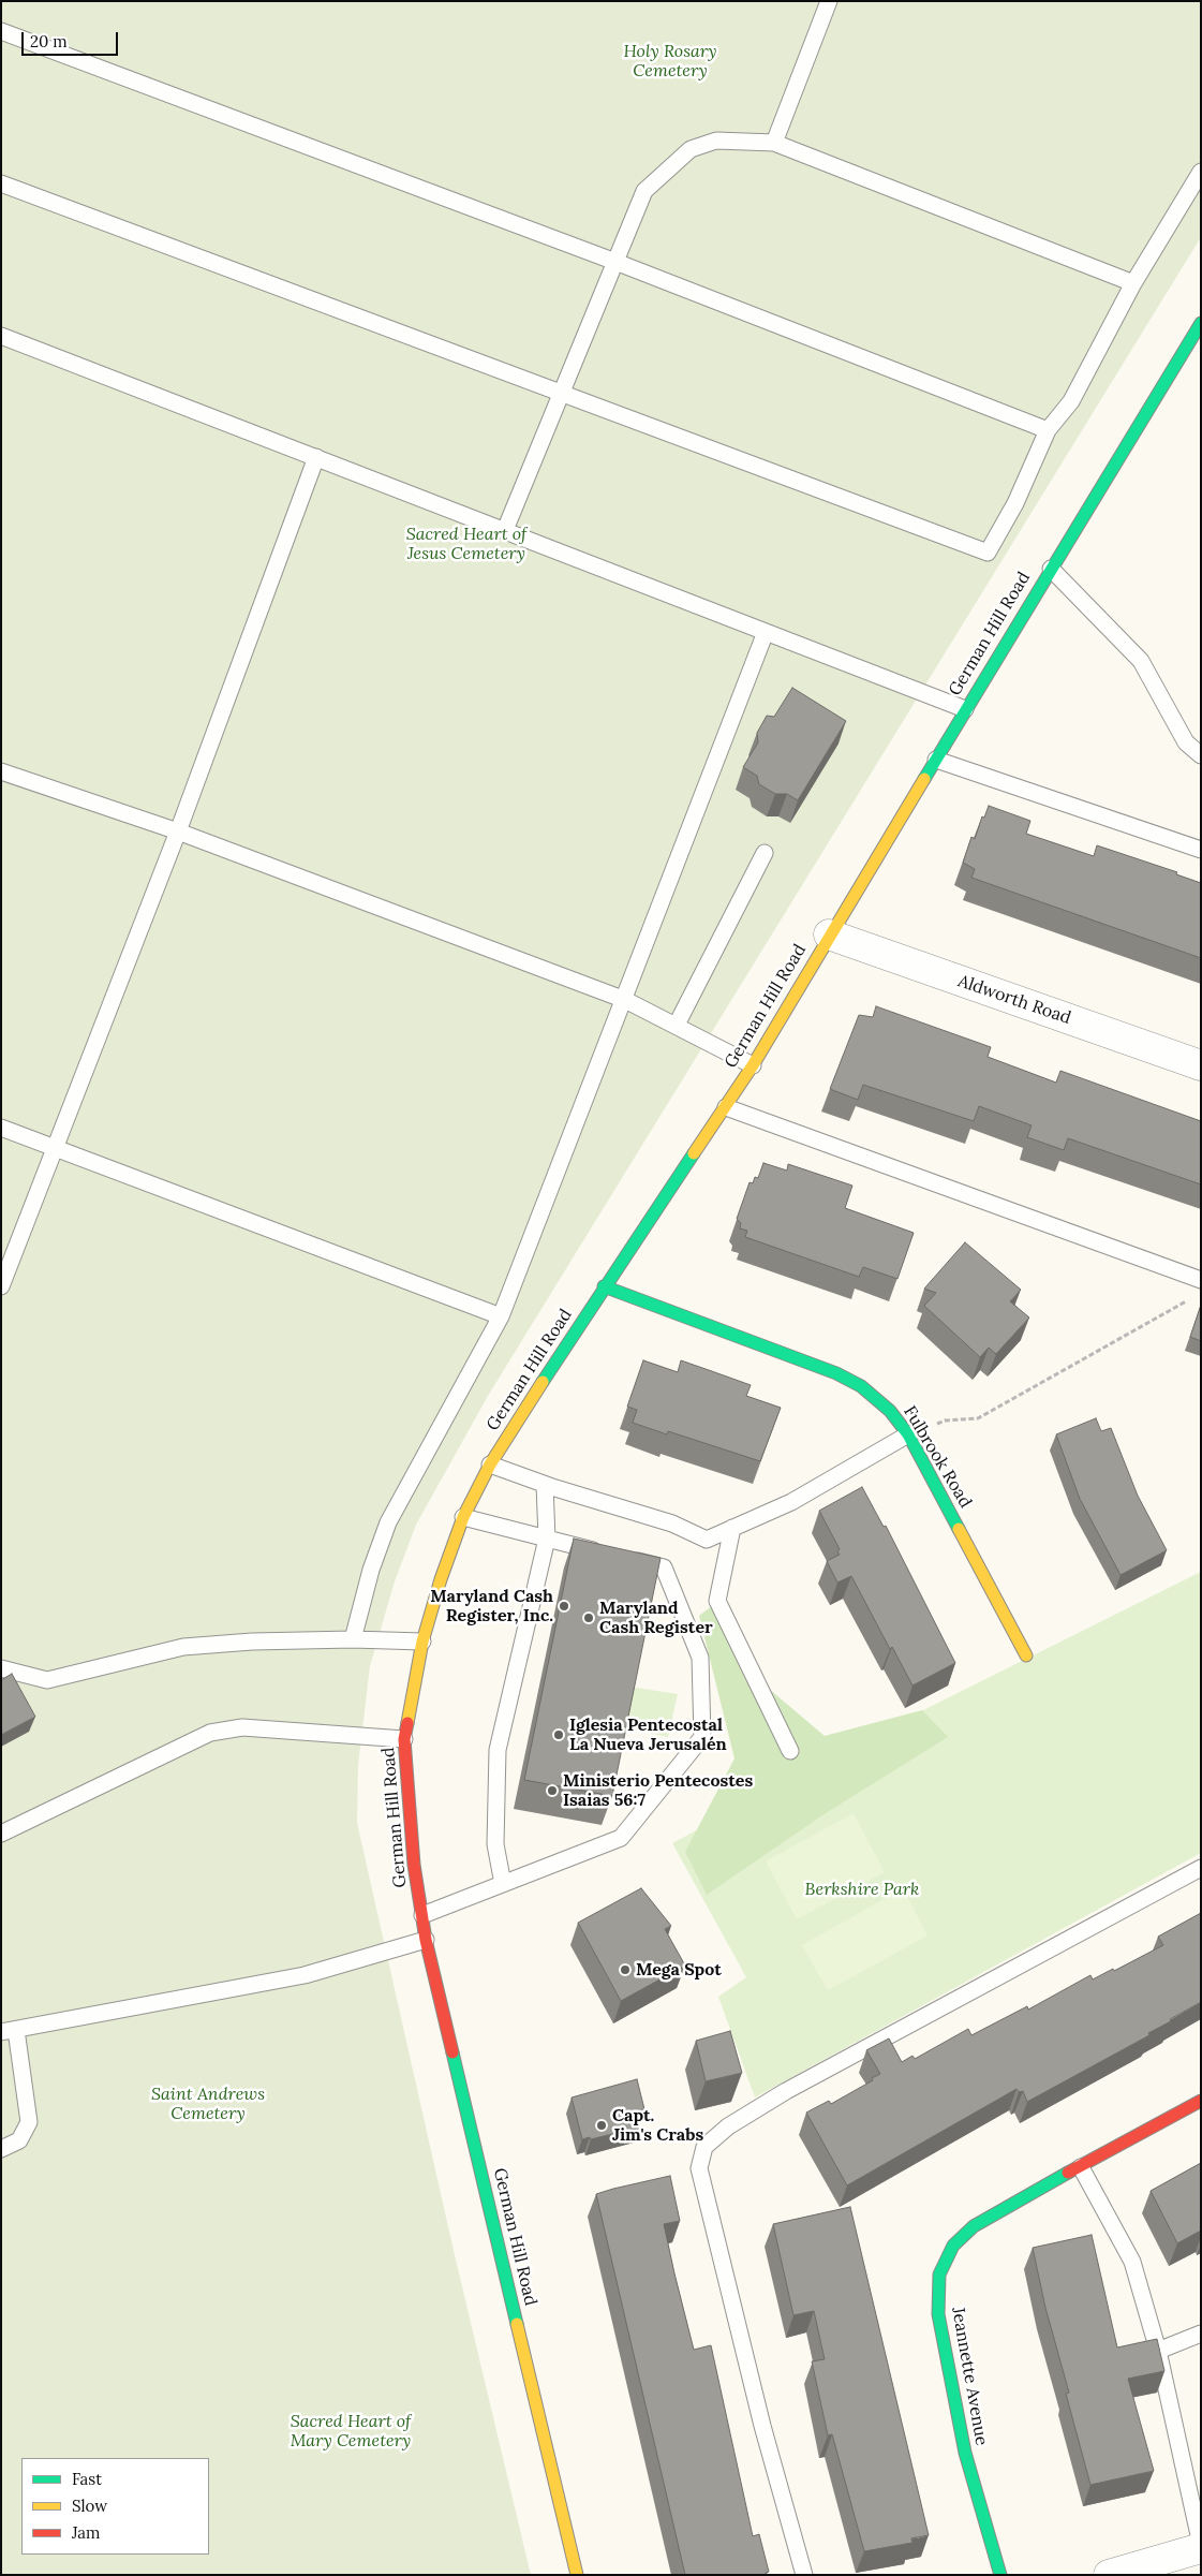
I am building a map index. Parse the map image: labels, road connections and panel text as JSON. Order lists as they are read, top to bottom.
{
  "streets": {
    "street": [
      "German Hill Road",
      "Aldworth Road",
      "Fulbrook Road",
      "Jeannette Avenue"
    ]
  },
  "crossings": [
    ["German Hill Road", "Aldworth Road"],
    ["German Hill Road", "Fulbrook Road"]
  ],
  "parks": [
    "Holy Rosary Cemetery",
    "Sacred Heart of Jesus Cemetery",
    "Berkshire Park",
    "Saint Andrews Cemetery",
    "Sacred Heart of Mary Cemetery"
  ],
  "places": [
    "Maryland Cash Register, Inc.",
    "Maryland Cash Register",
    "Iglesia Pentecostal La Nueva Jerusalén",
    "Ministerio Pentecostes Isaias 56:7",
    "Mega Spot",
    "Capt. Jim's Crabs"
  ],
  "legend": ["Fast", "Slow", "Jam"],
  "scale_bar": "20 m"
}
